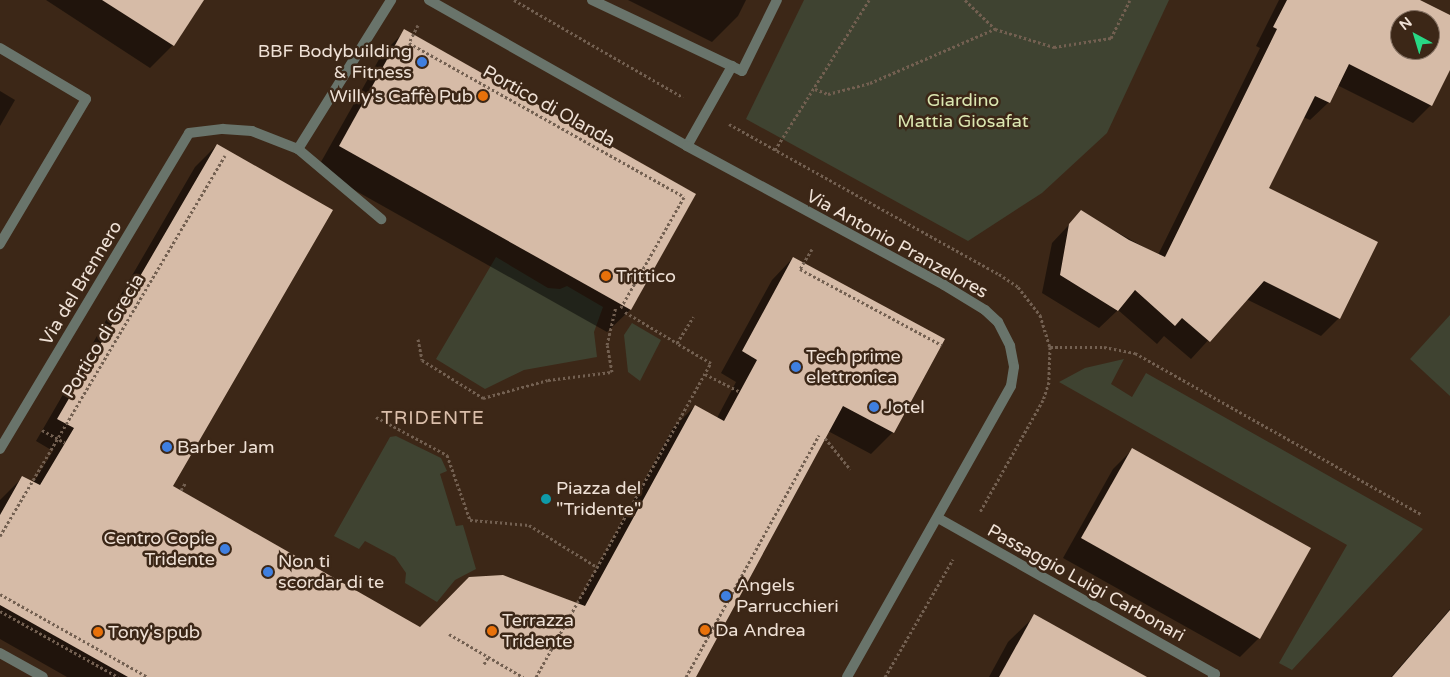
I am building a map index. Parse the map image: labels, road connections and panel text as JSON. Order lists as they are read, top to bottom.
{
  "streets": {
    "street": ["Via Antonio Pranzelores", "Via del Brennero", "Passaggio Luigi Carbonari"],
    "path": ["Portico di Olanda", "Portico di Grecia"]
  },
  "crossings": [
    ["Via Antonio Pranzelores", "Passaggio Luigi Carbonari"]
  ],
  "districts": ["TRIDENTE"],
  "parks": ["Giardino Mattia Giosafat"],
  "places": [
    "BBF Bodybuilding & Fitness",
    "Willy's Caffè Pub",
    "Trittico",
    "Tech prime elettronica",
    "Jotel",
    "Barber Jam",
    "Piazza del \"Tridente\"",
    "Centro Copie Tridente",
    "Non ti scordar di te",
    "Angels Parrucchieri",
    "Da Andrea",
    "Terrazza Tridente",
    "Tony's pub"
  ],
  "north": "top left"
}
